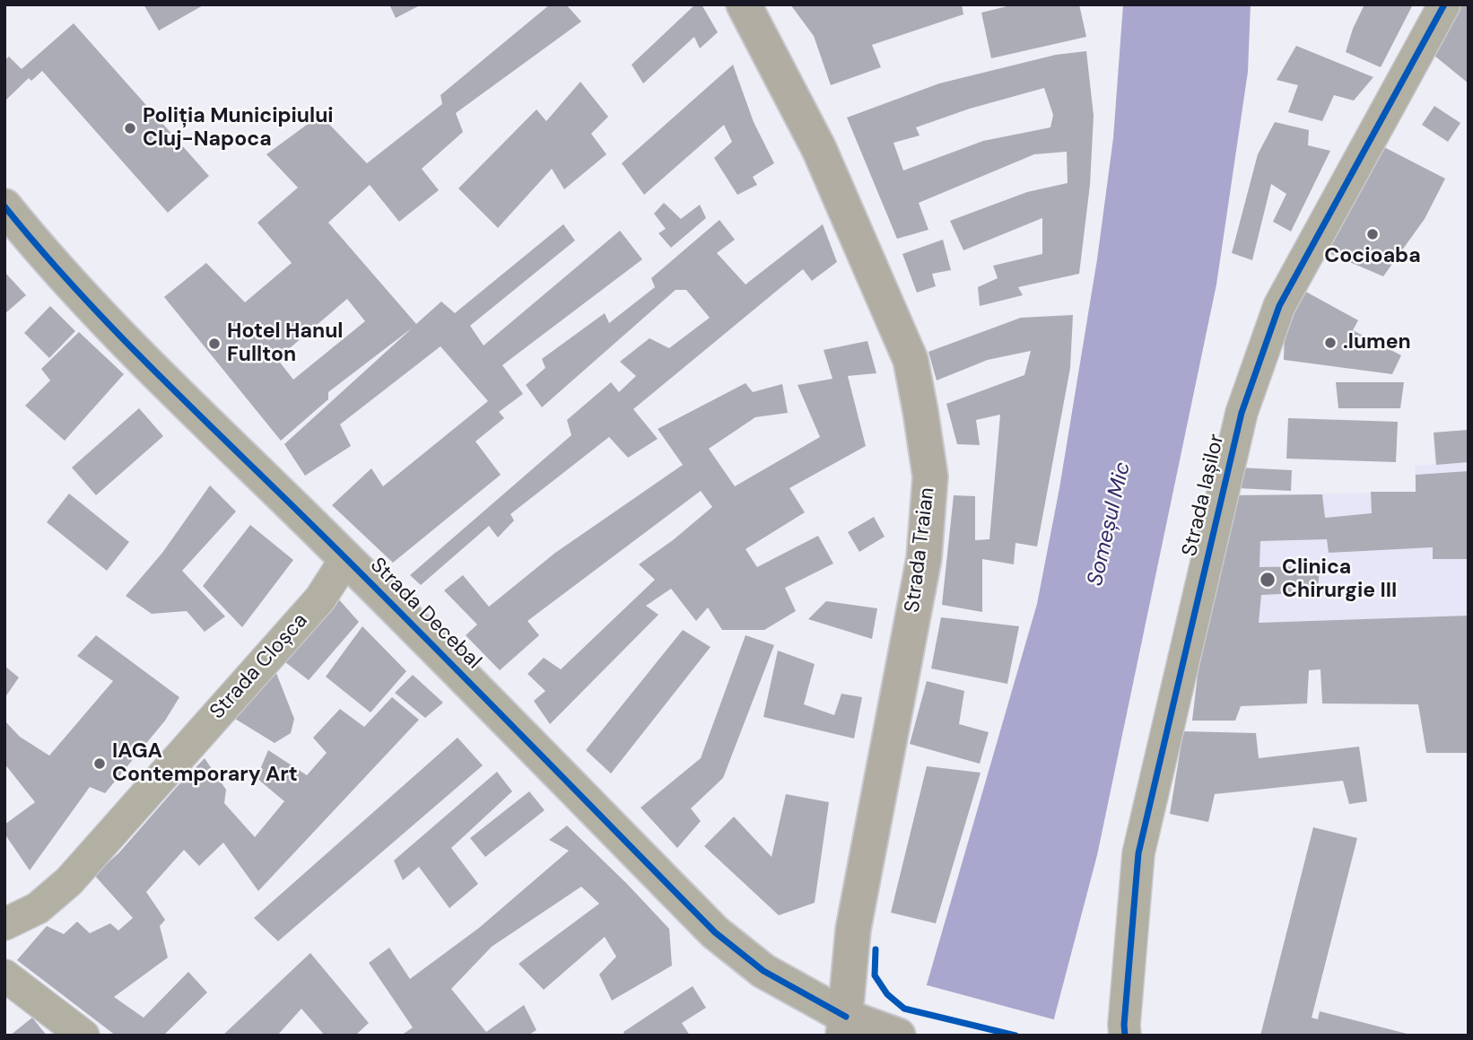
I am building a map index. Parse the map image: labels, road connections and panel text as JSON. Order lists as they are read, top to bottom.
{
  "streets": {
    "main road": ["Strada Traian"],
    "street": ["Strada Iașilor", "Strada Decebal", "Strada Cloșca"]
  },
  "crossings": [
    ["Strada Traian", "Strada Decebal"],
    ["Strada Decebal", "Strada Cloșca"]
  ],
  "water": ["Someșul Mic"],
  "places": [
    "Poliția Municipiului Cluj-Napoca",
    "Cocioaba",
    ".lumen",
    "Hotel Hanul Fullton",
    "Clinica Chirurgie III",
    "IAGA Contemporary Art"
  ]
}
